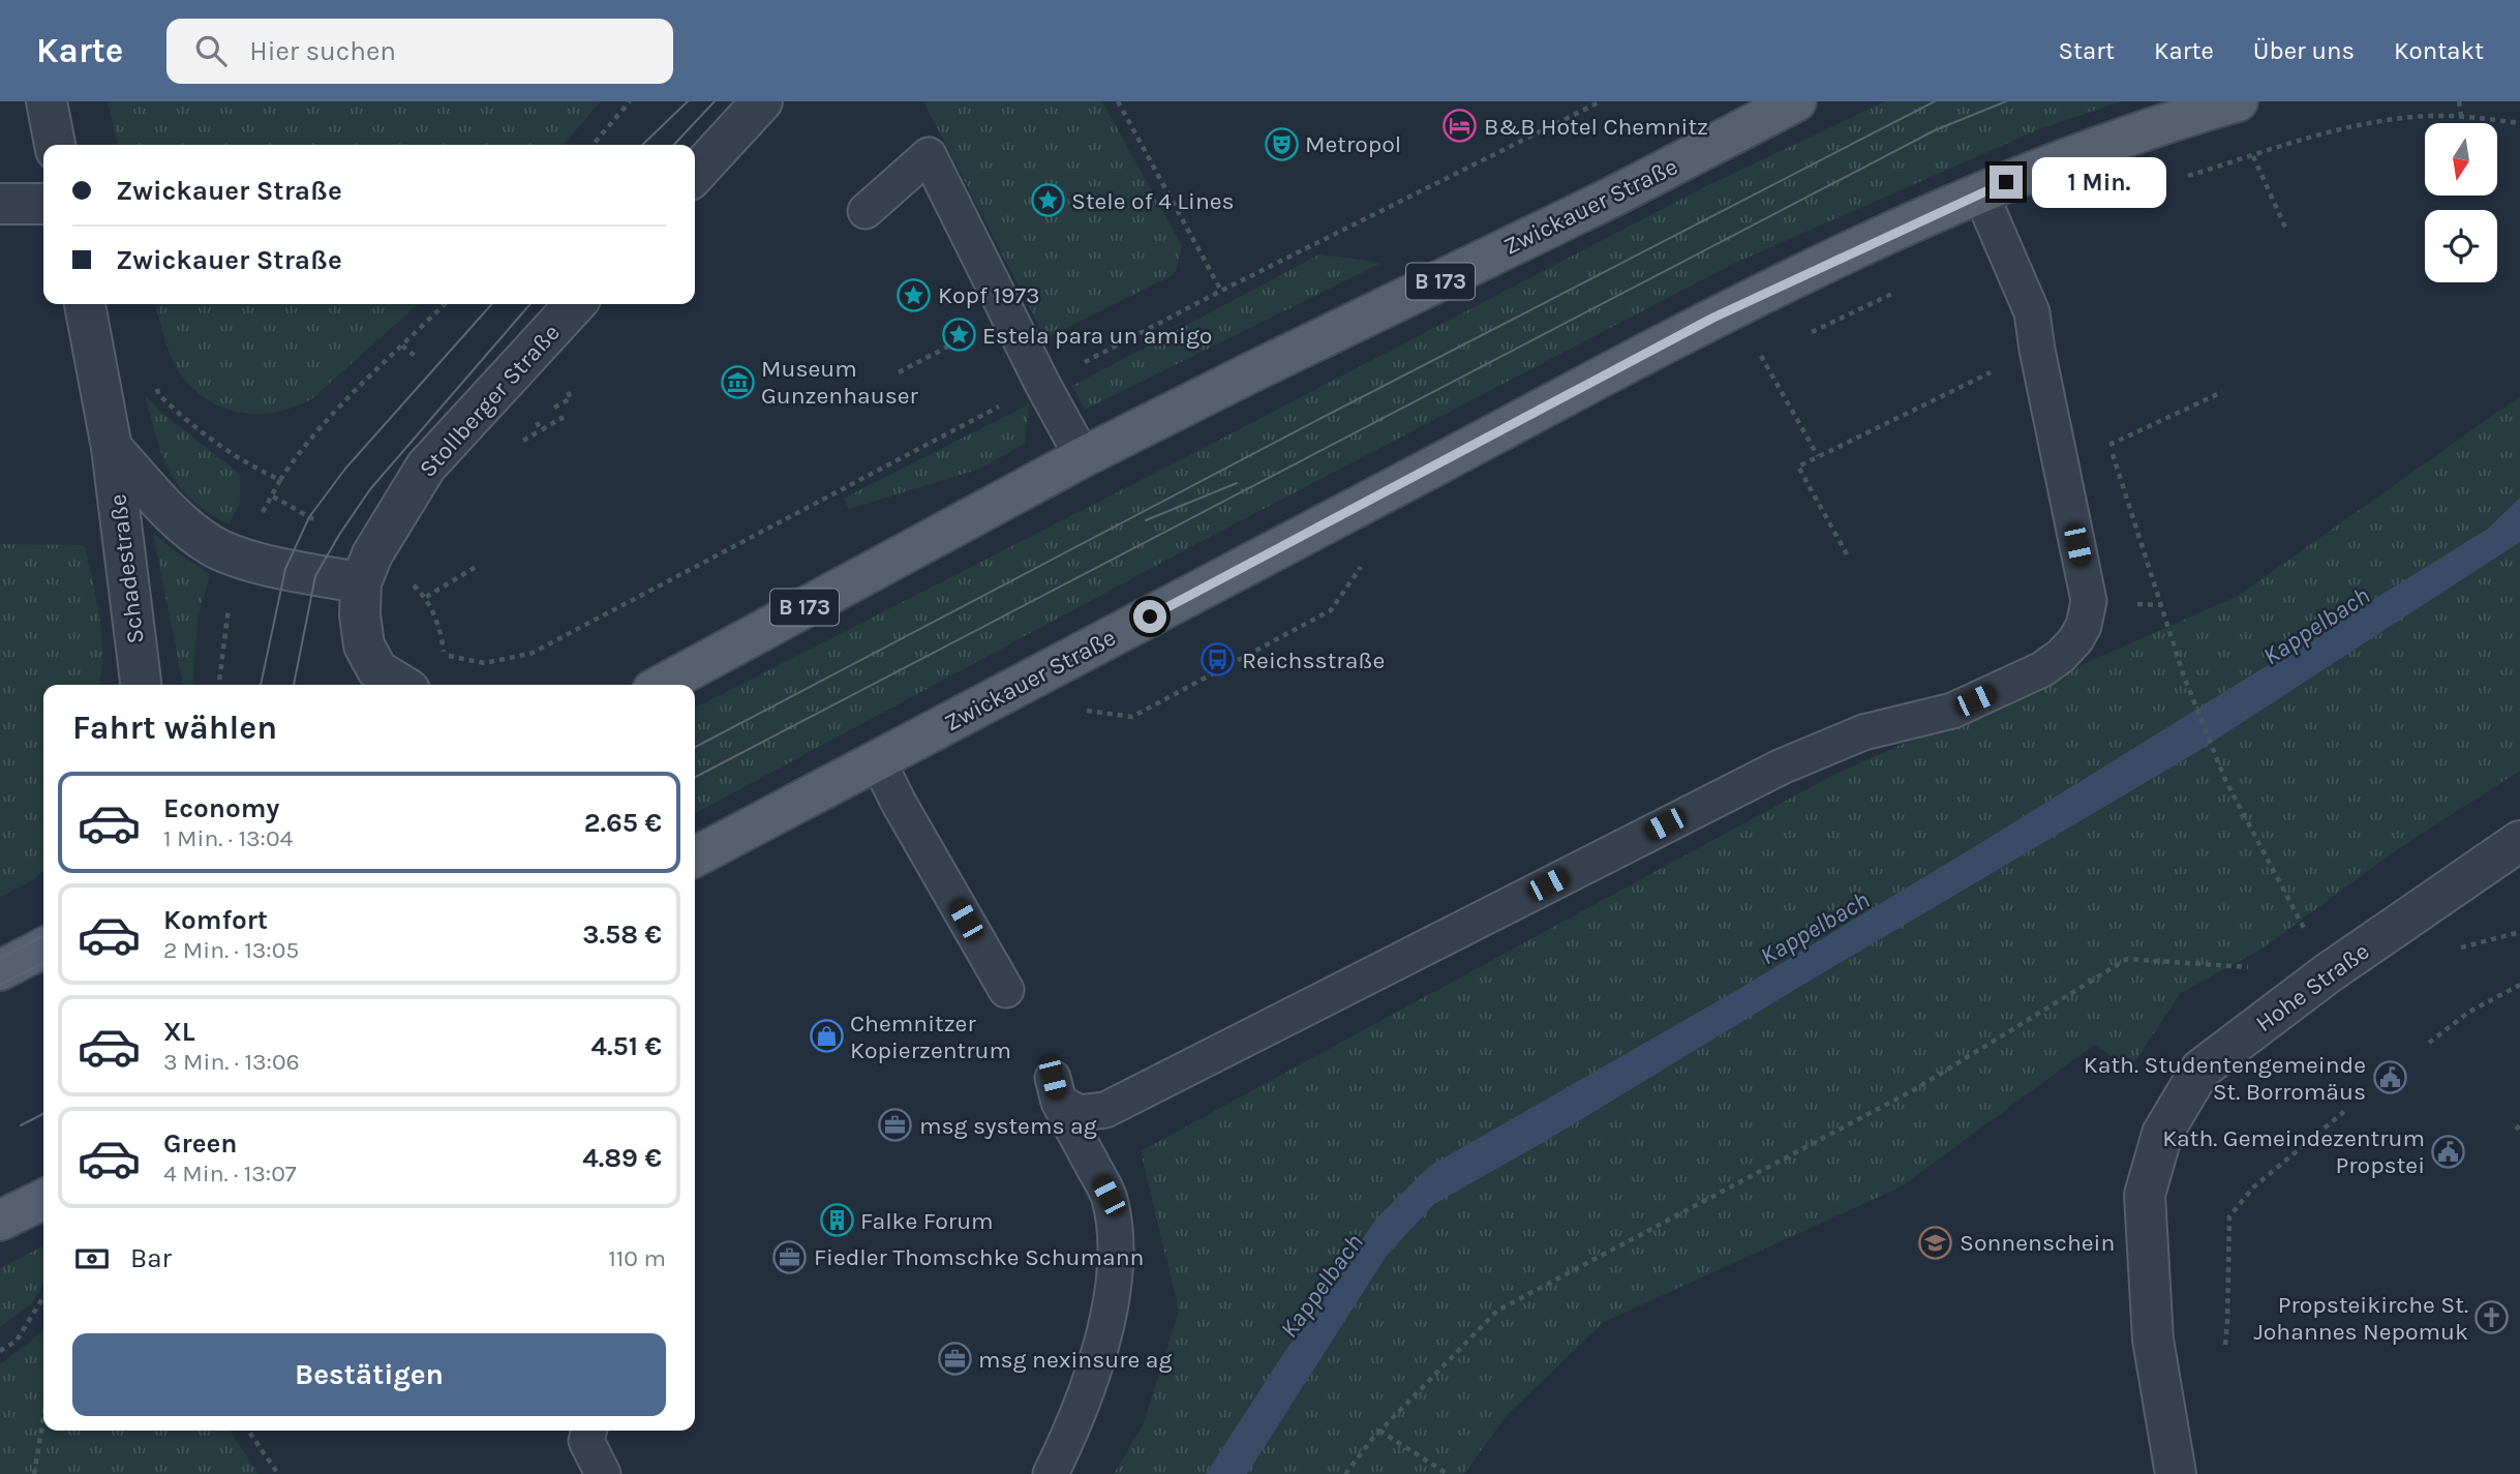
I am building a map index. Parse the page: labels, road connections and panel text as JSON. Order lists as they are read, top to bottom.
{
  "streets": {
    "main road": ["Zwickauer Straße", "B 173"],
    "street": ["Stollberger Straße", "Schadestraße", "Hohe Straße"]
  },
  "crossings": [
    ["Stollberger Straße", "Schadestraße"]
  ],
  "water": ["Kappelbach"],
  "places": {
    "hotel": ["B&B Hotel Chemnitz"],
    "theatre": ["Metropol"],
    "place": ["Stele of 4 Lines", "Kopf 1973", "Estela para un amigo"],
    "museum": ["Museum Gunzenhauser"],
    "bus stop": ["Reichsstraße"],
    "shop": ["Chemnitzer Kopierzentrum"],
    "public building": ["Kath. Studentengemeinde St. Borromäus", "Kath. Gemeindezentrum Propstei"],
    "office": ["msg systems ag", "Fiedler Thomschke Schumann", "msg nexinsure ag"],
    "building": ["Falke Forum"],
    "school or university": ["Sonnenschein"],
    "church": ["Propsteikirche St. Johannes Nepomuk"]
  },
  "north": "bottom",
  "page": {
    "header": "Karte",
    "search": "Hier suchen",
    "nav": [
      "Start",
      "Karte",
      "Über uns",
      "Kontakt"
    ],
    "banner": ["Zwickauer Straße", "Zwickauer Straße"],
    "bubble": "1 Min.",
    "heading": "Fahrt wählen",
    "list": [
      {
        "name": "Economy",
        "note": "1 Min. · 13:04",
        "value": "2.65 €"
      },
      {
        "name": "Komfort",
        "note": "2 Min. · 13:05",
        "value": "3.58 €"
      },
      {
        "name": "XL",
        "note": "3 Min. · 13:06",
        "value": "4.51 €"
      },
      {
        "name": "Green",
        "note": "4 Min. · 13:07",
        "value": "4.89 €"
      }
    ],
    "pay": ["Bar", "110 m"],
    "buttons": "Bestätigen"
  }
}
